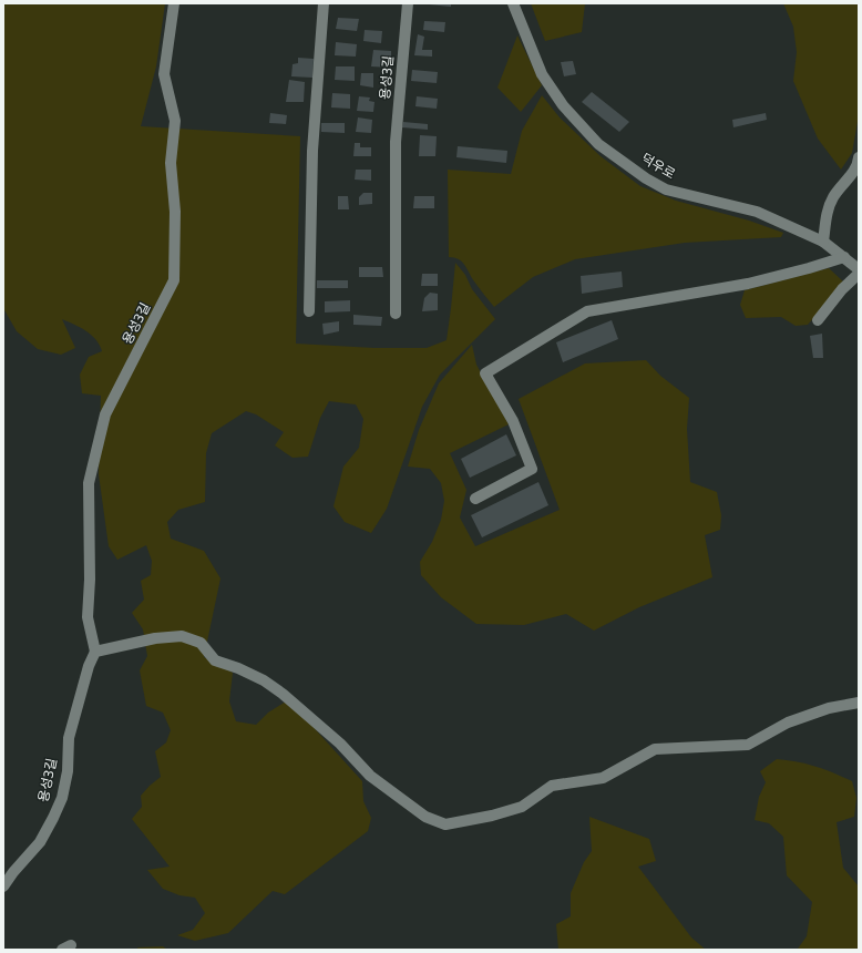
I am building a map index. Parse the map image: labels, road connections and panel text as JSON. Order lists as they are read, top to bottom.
{
  "streets": {
    "street": ["용성3길", "덕우로"]
  }
}
